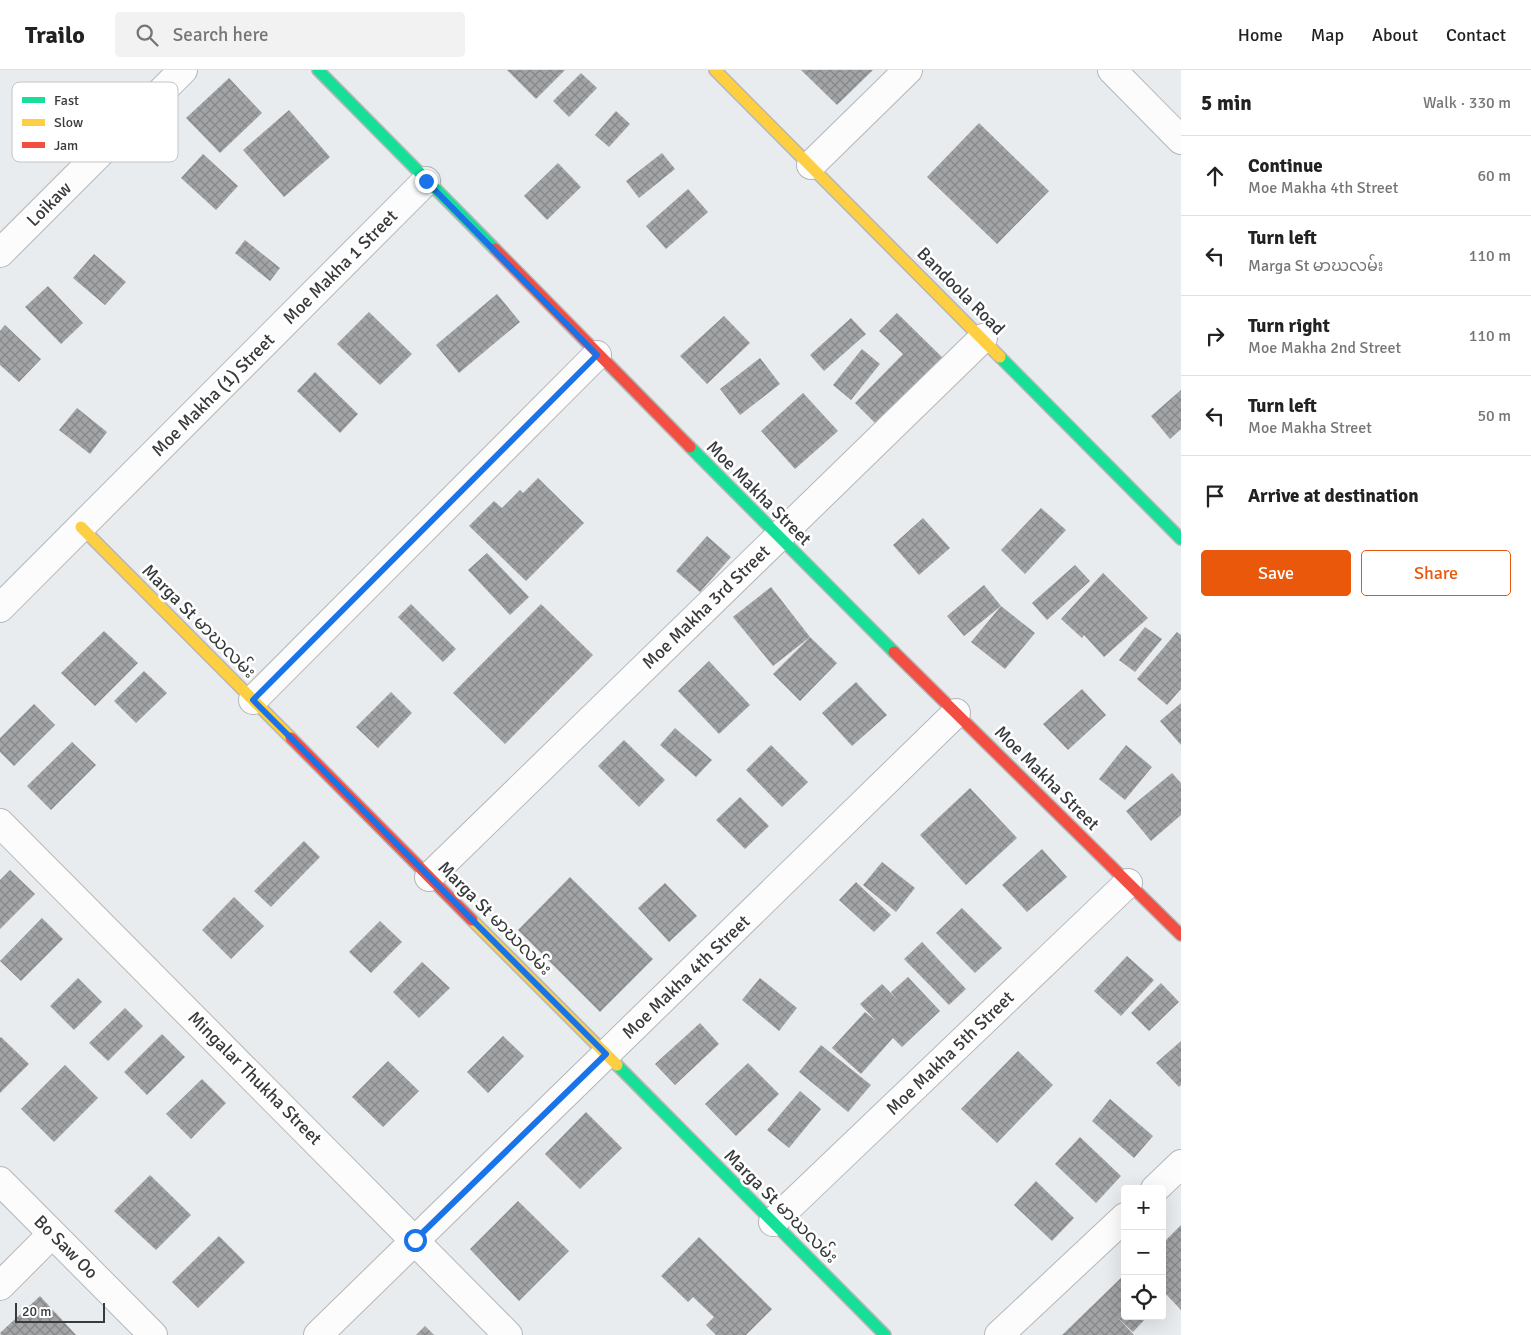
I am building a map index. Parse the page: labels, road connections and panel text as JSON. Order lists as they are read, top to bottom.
{
  "streets": {
    "street": [
      "Loikaw",
      "Moe Makha 1 Street",
      "Bandoola Road",
      "Moe Makha (1) Street",
      "Moe Makha Street",
      "Moe Makha 3rd Street",
      "Marga St မာဃလမ်း",
      "Moe Makha 4th Street",
      "Moe Makha 5th Street",
      "Mingalar Thukha Street",
      "Bo Saw Oo"
    ]
  },
  "crossings": [
    ["Moe Makha 1 Street", "Moe Makha (1) Street"],
    ["Moe Makha 1 Street", "Moe Makha Street"],
    ["Moe Makha 1 Street", "Marga St မာဃလမ်း"],
    ["Bandoola Road", "Moe Makha 3rd Street"],
    ["Moe Makha (1) Street", "Moe Makha Street"],
    ["Moe Makha Street", "Moe Makha 3rd Street"],
    ["Moe Makha Street", "Moe Makha 4th Street"],
    ["Moe Makha Street", "Moe Makha 5th Street"],
    ["Moe Makha 3rd Street", "Marga St မာဃလမ်း"],
    ["Marga St မာဃလမ်း", "Moe Makha 4th Street"],
    ["Marga St မာဃလမ်း", "Moe Makha 5th Street"],
    ["Moe Makha 4th Street", "Mingalar Thukha Street"]
  ],
  "legend": ["Fast", "Slow", "Jam"],
  "scale_bar": "20 m",
  "page": {
    "header": "Trailo",
    "search": "Search here",
    "nav": [
      "Home",
      "Map",
      "About",
      "Contact"
    ],
    "heading": ["5 min", "Walk · 330 m"],
    "list": [
      ["Continue", "Moe Makha 4th Street", "60 m"],
      ["Turn left", "Marga St မာဃလမ်း", "110 m"],
      ["Turn right", "Moe Makha 2nd Street", "110 m"],
      ["Turn left", "Moe Makha Street", "50 m"],
      "Arrive at destination"
    ],
    "buttons": ["Save", "Share"],
    "map_buttons": ["+", "−"],
    "scale": "20 m"
  }
}
